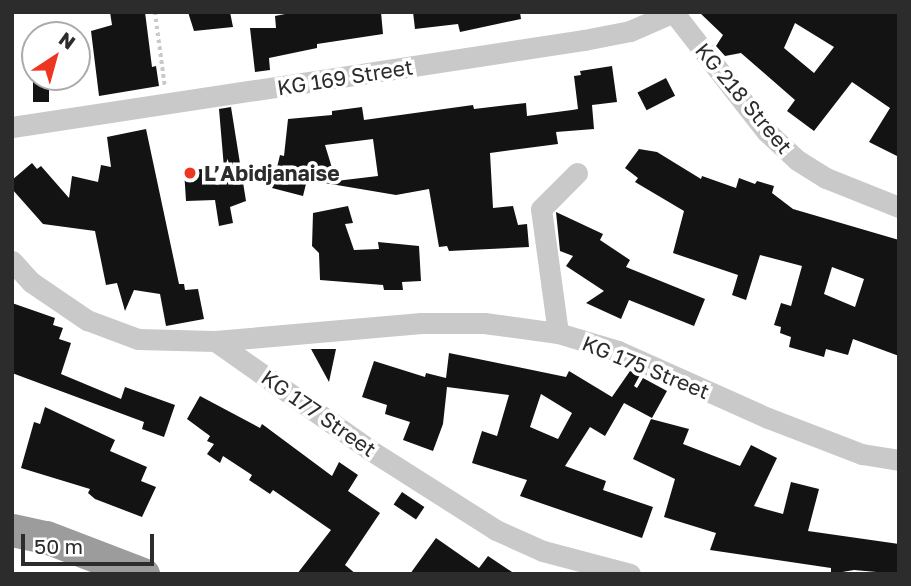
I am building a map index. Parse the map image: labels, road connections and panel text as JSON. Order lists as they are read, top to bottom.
{
  "streets": {
    "street": [
      "KG 169 Street",
      "KG 218 Street",
      "KG 175 Street",
      "KG 177 Street"
    ]
  },
  "crossings": [
    ["KG 169 Street", "KG 218 Street"],
    ["KG 175 Street", "KG 177 Street"]
  ],
  "places": ["L’Abidjanaise"],
  "scale_bar": "50 m",
  "north": "top right"
}
